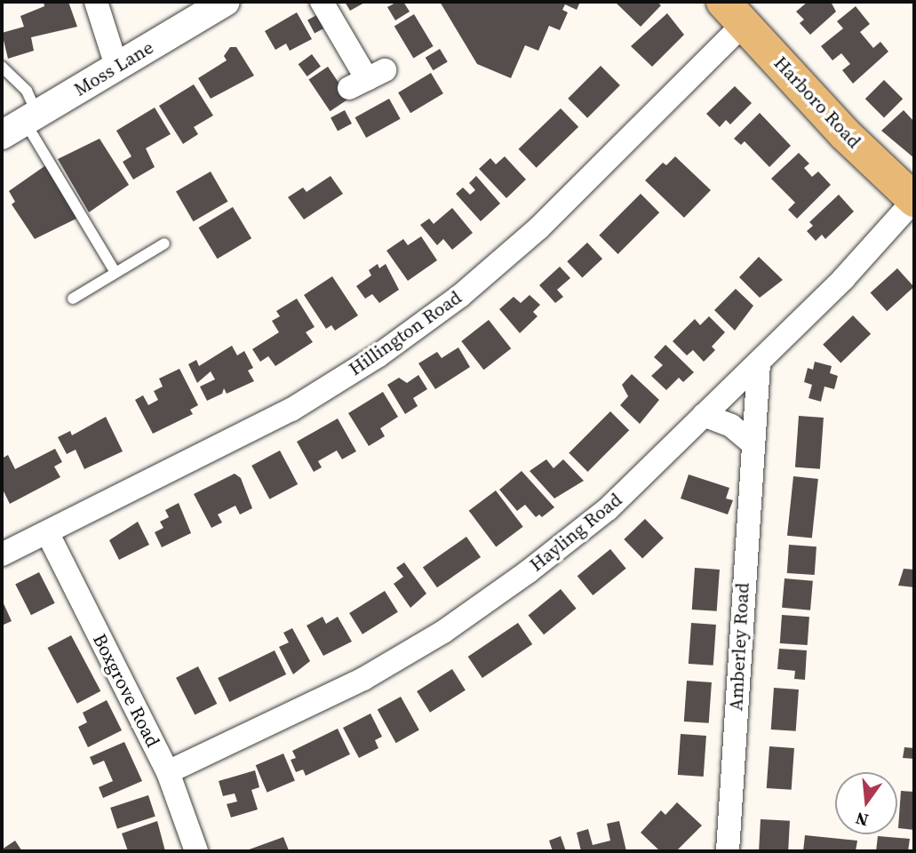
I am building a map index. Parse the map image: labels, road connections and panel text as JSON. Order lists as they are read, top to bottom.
{
  "streets": {
    "main road": ["Harboro Road"],
    "street": [
      "Moss Lane",
      "Hillington Road",
      "Hayling Road",
      "Amberley Road",
      "Boxgrove Road"
    ]
  },
  "crossings": [
    ["Harboro Road", "Hillington Road"],
    ["Harboro Road", "Hayling Road"],
    ["Hillington Road", "Boxgrove Road"],
    ["Hayling Road", "Amberley Road"],
    ["Hayling Road", "Boxgrove Road"]
  ],
  "north": "bottom"
}
